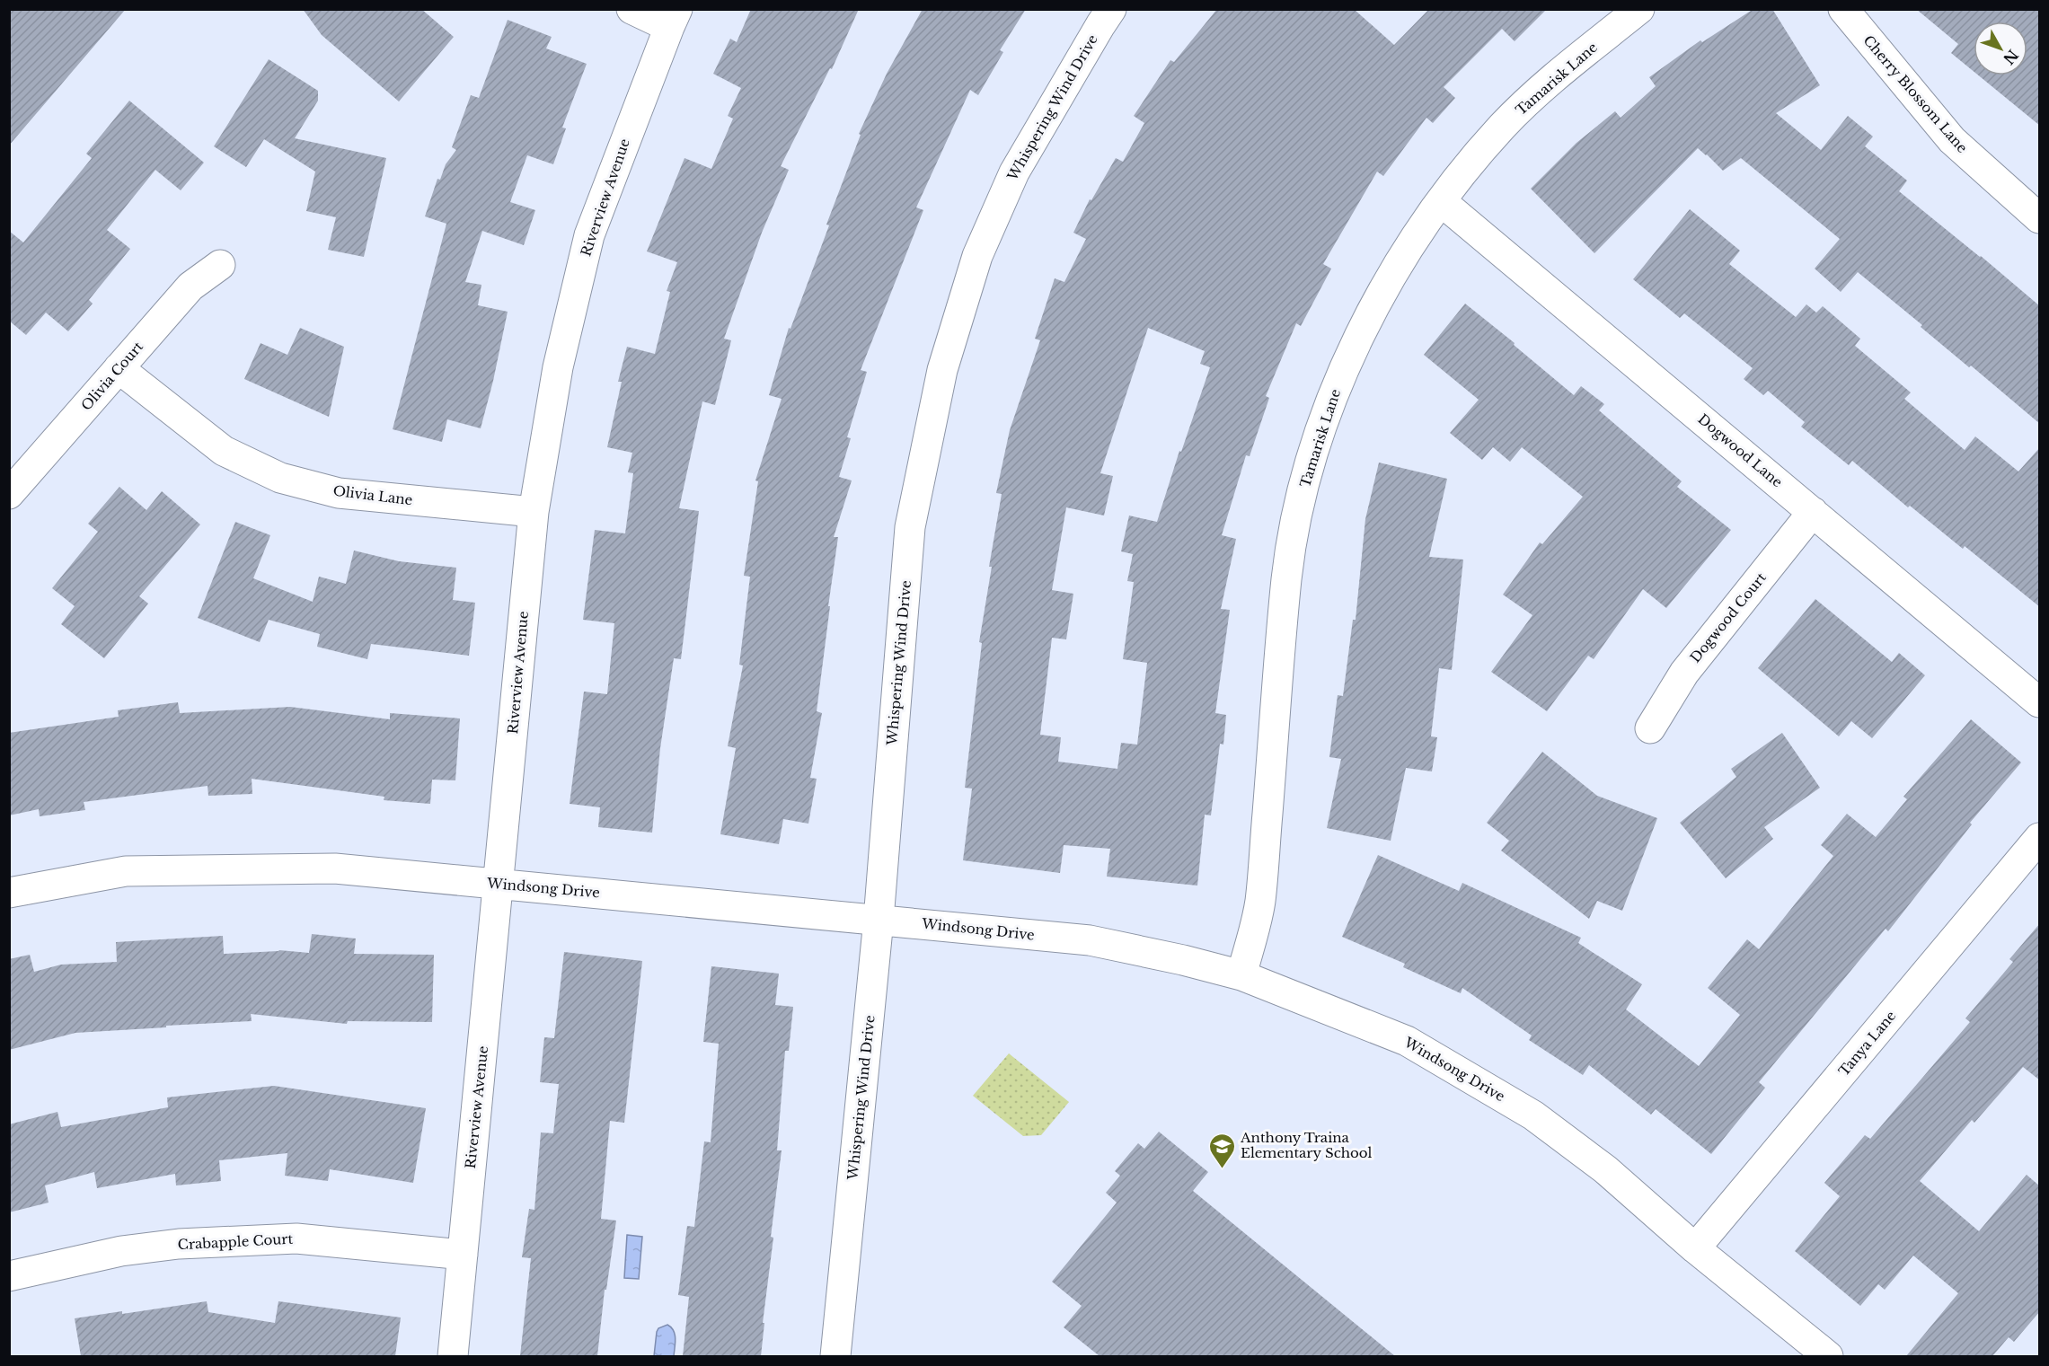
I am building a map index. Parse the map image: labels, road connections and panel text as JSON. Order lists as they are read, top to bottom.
{
  "streets": {
    "street": [
      "Tamarisk Lane",
      "Cherry Blossom Lane",
      "Whispering Wind Drive",
      "Riverview Avenue",
      "Olivia Court",
      "Dogwood Lane",
      "Olivia Lane",
      "Dogwood Court",
      "Windsong Drive",
      "Tanya Lane",
      "Crabapple Court"
    ]
  },
  "crossings": [
    ["Tamarisk Lane", "Dogwood Lane"],
    ["Tamarisk Lane", "Windsong Drive"],
    ["Whispering Wind Drive", "Windsong Drive"],
    ["Riverview Avenue", "Olivia Lane"],
    ["Riverview Avenue", "Windsong Drive"],
    ["Riverview Avenue", "Crabapple Court"],
    ["Olivia Court", "Olivia Lane"],
    ["Dogwood Lane", "Dogwood Court"],
    ["Windsong Drive", "Tanya Lane"]
  ],
  "places": {
    "school or university": ["Anthony Traina Elementary School"]
  },
  "north": "bottom right"
}
